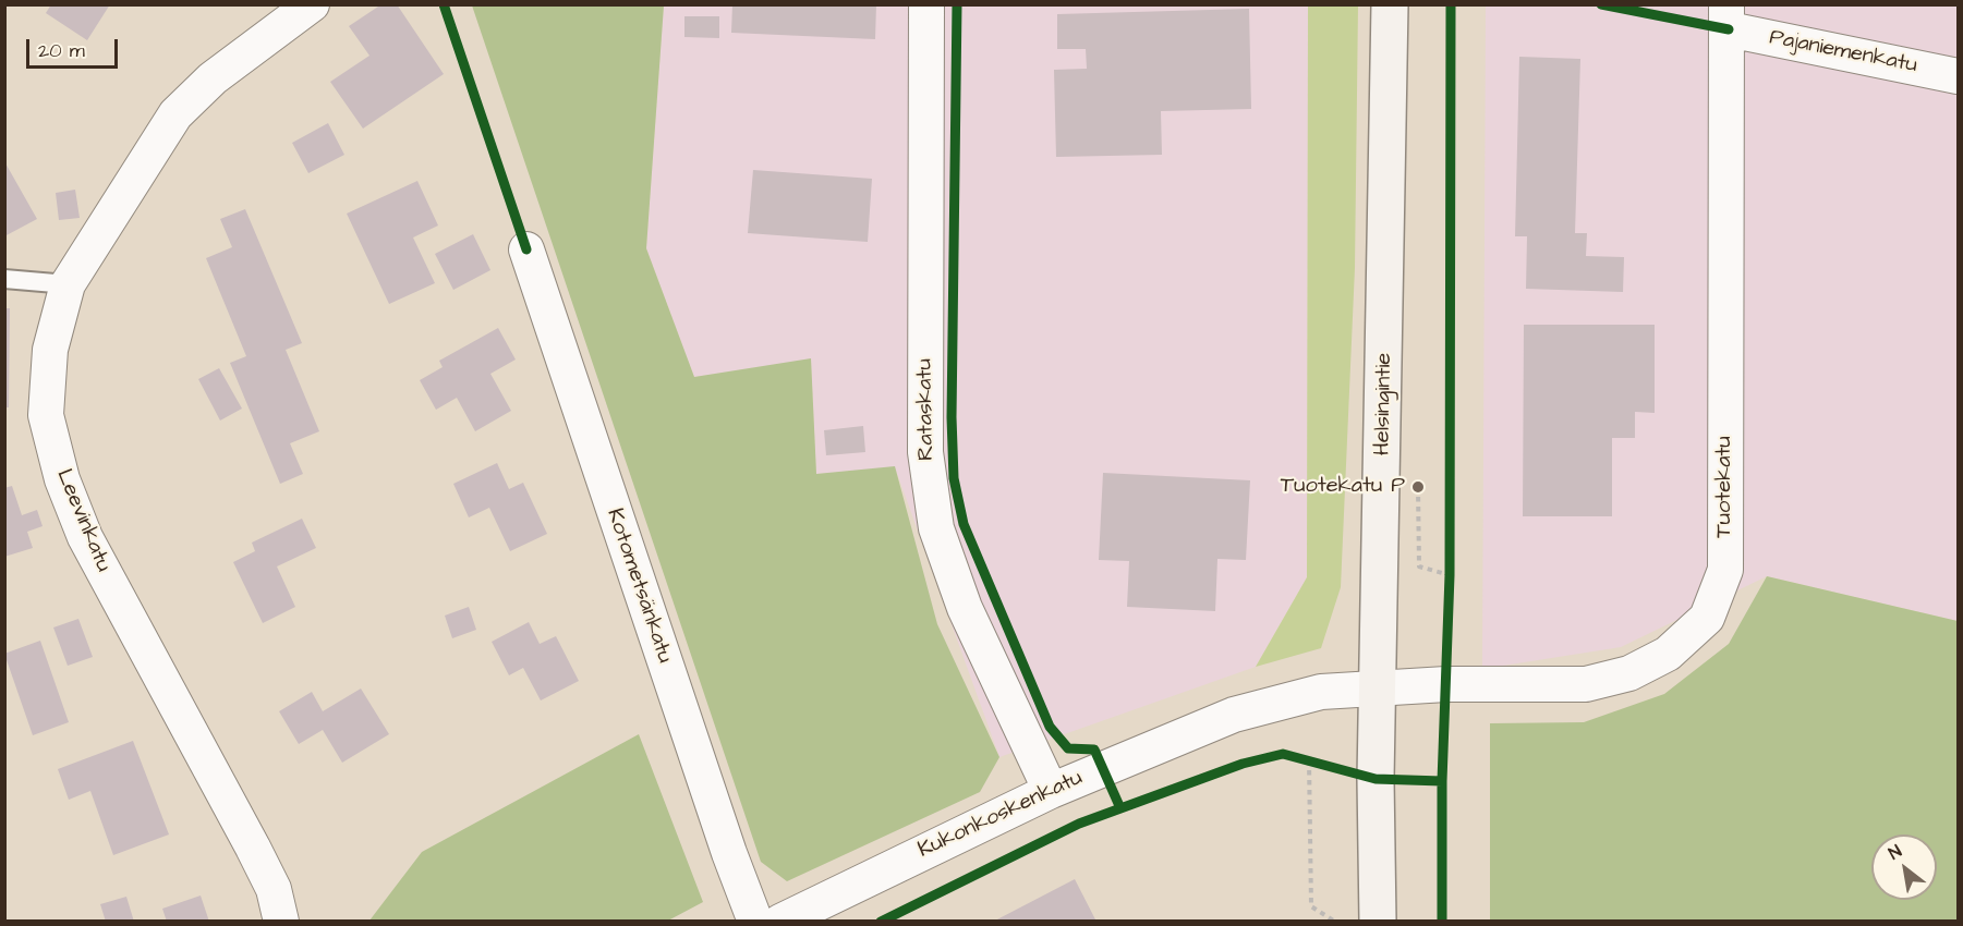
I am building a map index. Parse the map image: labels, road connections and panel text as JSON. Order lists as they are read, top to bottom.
{
  "streets": {
    "main road": ["Helsingintie"],
    "street": [
      "Pajaniemenkatu",
      "Rataskatu",
      "Tuotekatu",
      "Leevinkatu",
      "Kotometsänkatu",
      "Kukonkoskenkatu"
    ]
  },
  "crossings": [
    ["Pajaniemenkatu", "Tuotekatu"],
    ["Helsingintie", "Tuotekatu"],
    ["Helsingintie", "Kukonkoskenkatu"],
    ["Rataskatu", "Kukonkoskenkatu"],
    ["Tuotekatu", "Kukonkoskenkatu"]
  ],
  "places": ["Tuotekatu P"],
  "scale_bar": "20 m",
  "north": "top left"
}
